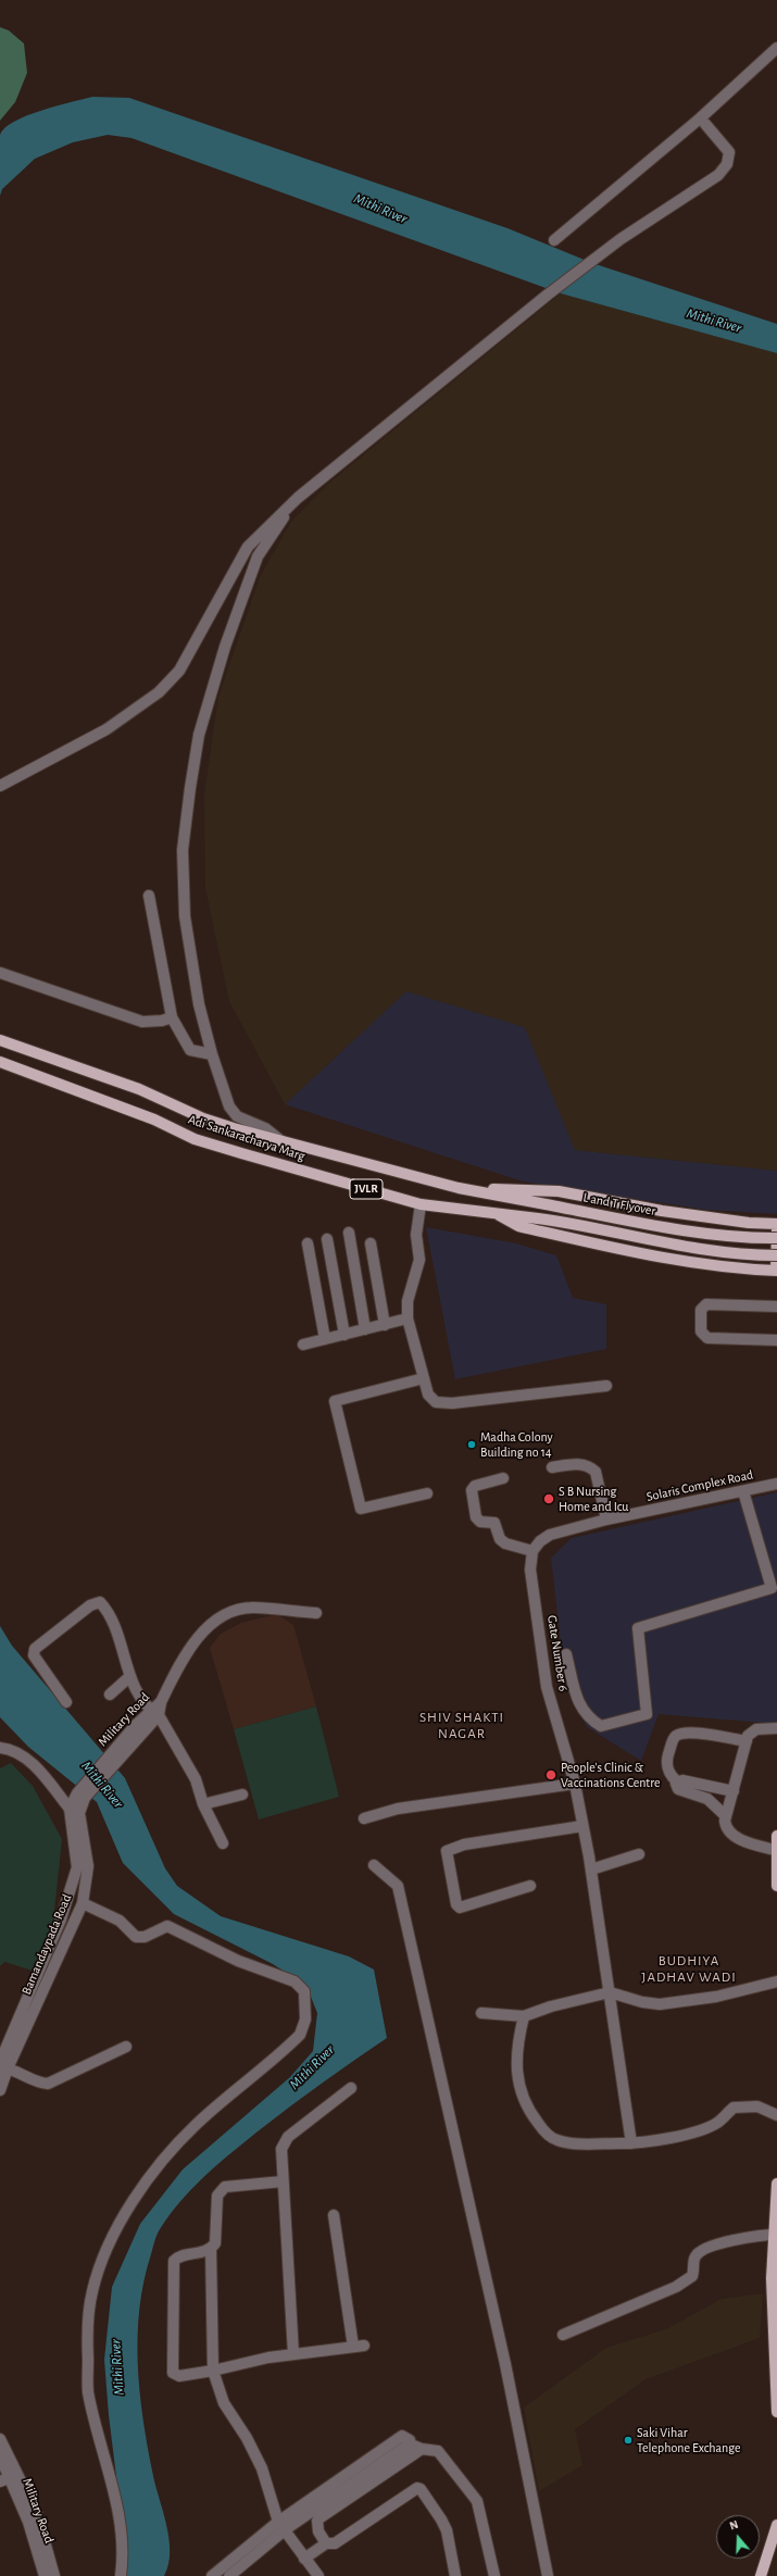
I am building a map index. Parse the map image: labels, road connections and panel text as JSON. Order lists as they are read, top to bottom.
{
  "streets": {
    "main road": ["Adi Sankaracharya Marg", "JVLR", "L and T Flyover"],
    "street": [
      "Solaris Complex Road",
      "Gate Number 6",
      "Military Road",
      "Bamandaypada Road"
    ]
  },
  "crossings": [
    ["Adi Sankaracharya Marg", "JVLR"],
    ["Adi Sankaracharya Marg", "L and T Flyover"],
    ["Solaris Complex Road", "Gate Number 6"],
    ["Military Road", "Bamandaypada Road"]
  ],
  "districts": ["SHIV SHAKTI NAGAR", "BUDHIYA JADHAV WADI"],
  "water": ["Mithi River"],
  "places": [
    "Madha Colony Building no 14",
    "S B Nursing Home and Icu",
    "People's Clinic & Vaccinations Centre",
    "Saki Vihar Telephone Exchange"
  ],
  "north": "top"
}
